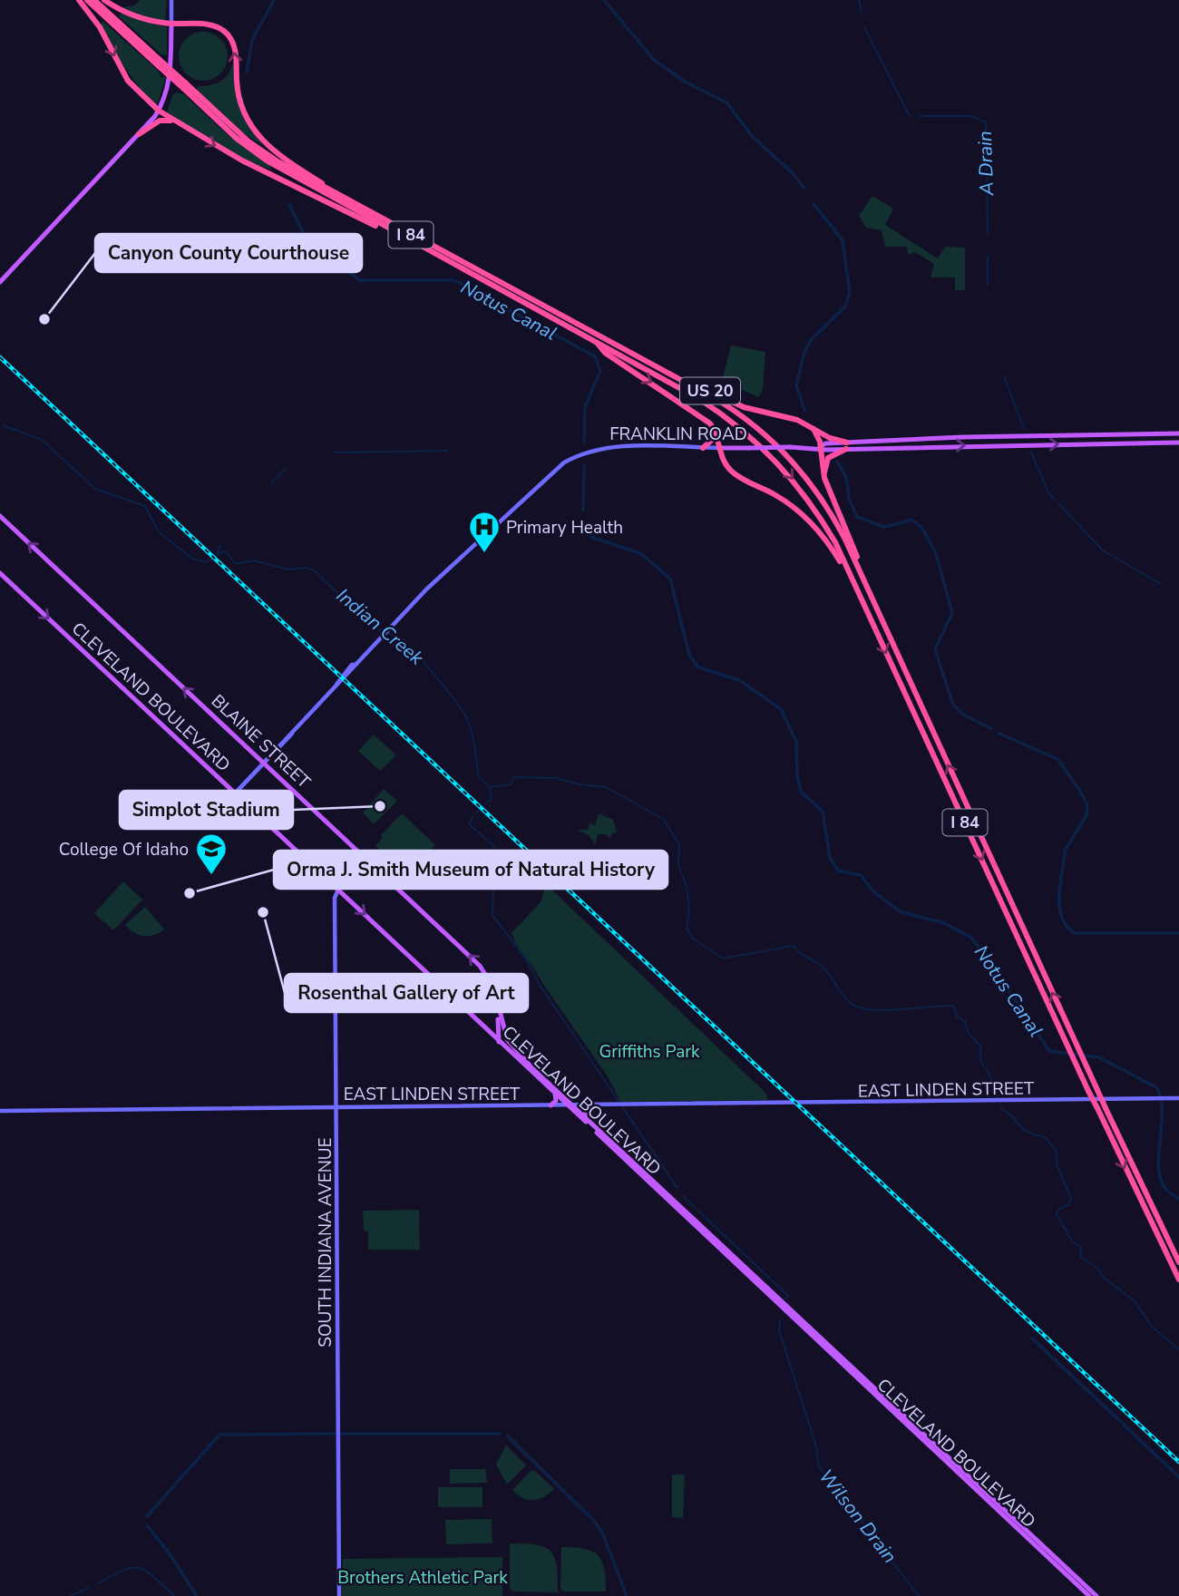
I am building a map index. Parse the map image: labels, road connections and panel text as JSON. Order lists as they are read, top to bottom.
{
  "streets": {
    "highway": ["I 84", "US 20"],
    "main road": [
      "FRANKLIN ROAD",
      "CLEVELAND BOULEVARD",
      "BLAINE STREET",
      "EAST LINDEN STREET",
      "SOUTH INDIANA AVENUE"
    ]
  },
  "crossings": [
    ["I 84", "US 20"],
    ["US 20", "FRANKLIN ROAD"],
    ["FRANKLIN ROAD", "CLEVELAND BOULEVARD"],
    ["FRANKLIN ROAD", "BLAINE STREET"],
    ["CLEVELAND BOULEVARD", "BLAINE STREET"],
    ["CLEVELAND BOULEVARD", "EAST LINDEN STREET"],
    ["CLEVELAND BOULEVARD", "SOUTH INDIANA AVENUE"],
    ["EAST LINDEN STREET", "SOUTH INDIANA AVENUE"]
  ],
  "one_way": ["BLAINE STREET"],
  "water": [
    "A Drain",
    "Notus Canal",
    "Indian Creek",
    "Wilson Drain"
  ],
  "parks": ["Griffiths Park", "Brothers Athletic Park"],
  "places": {
    "other": [
      "Canyon County Courthouse",
      "Simplot Stadium",
      "Orma J. Smith Museum of Natural History",
      "Rosenthal Gallery of Art"
    ],
    "hospital": ["Primary Health"],
    "school or university": ["College Of Idaho"]
  }
}
